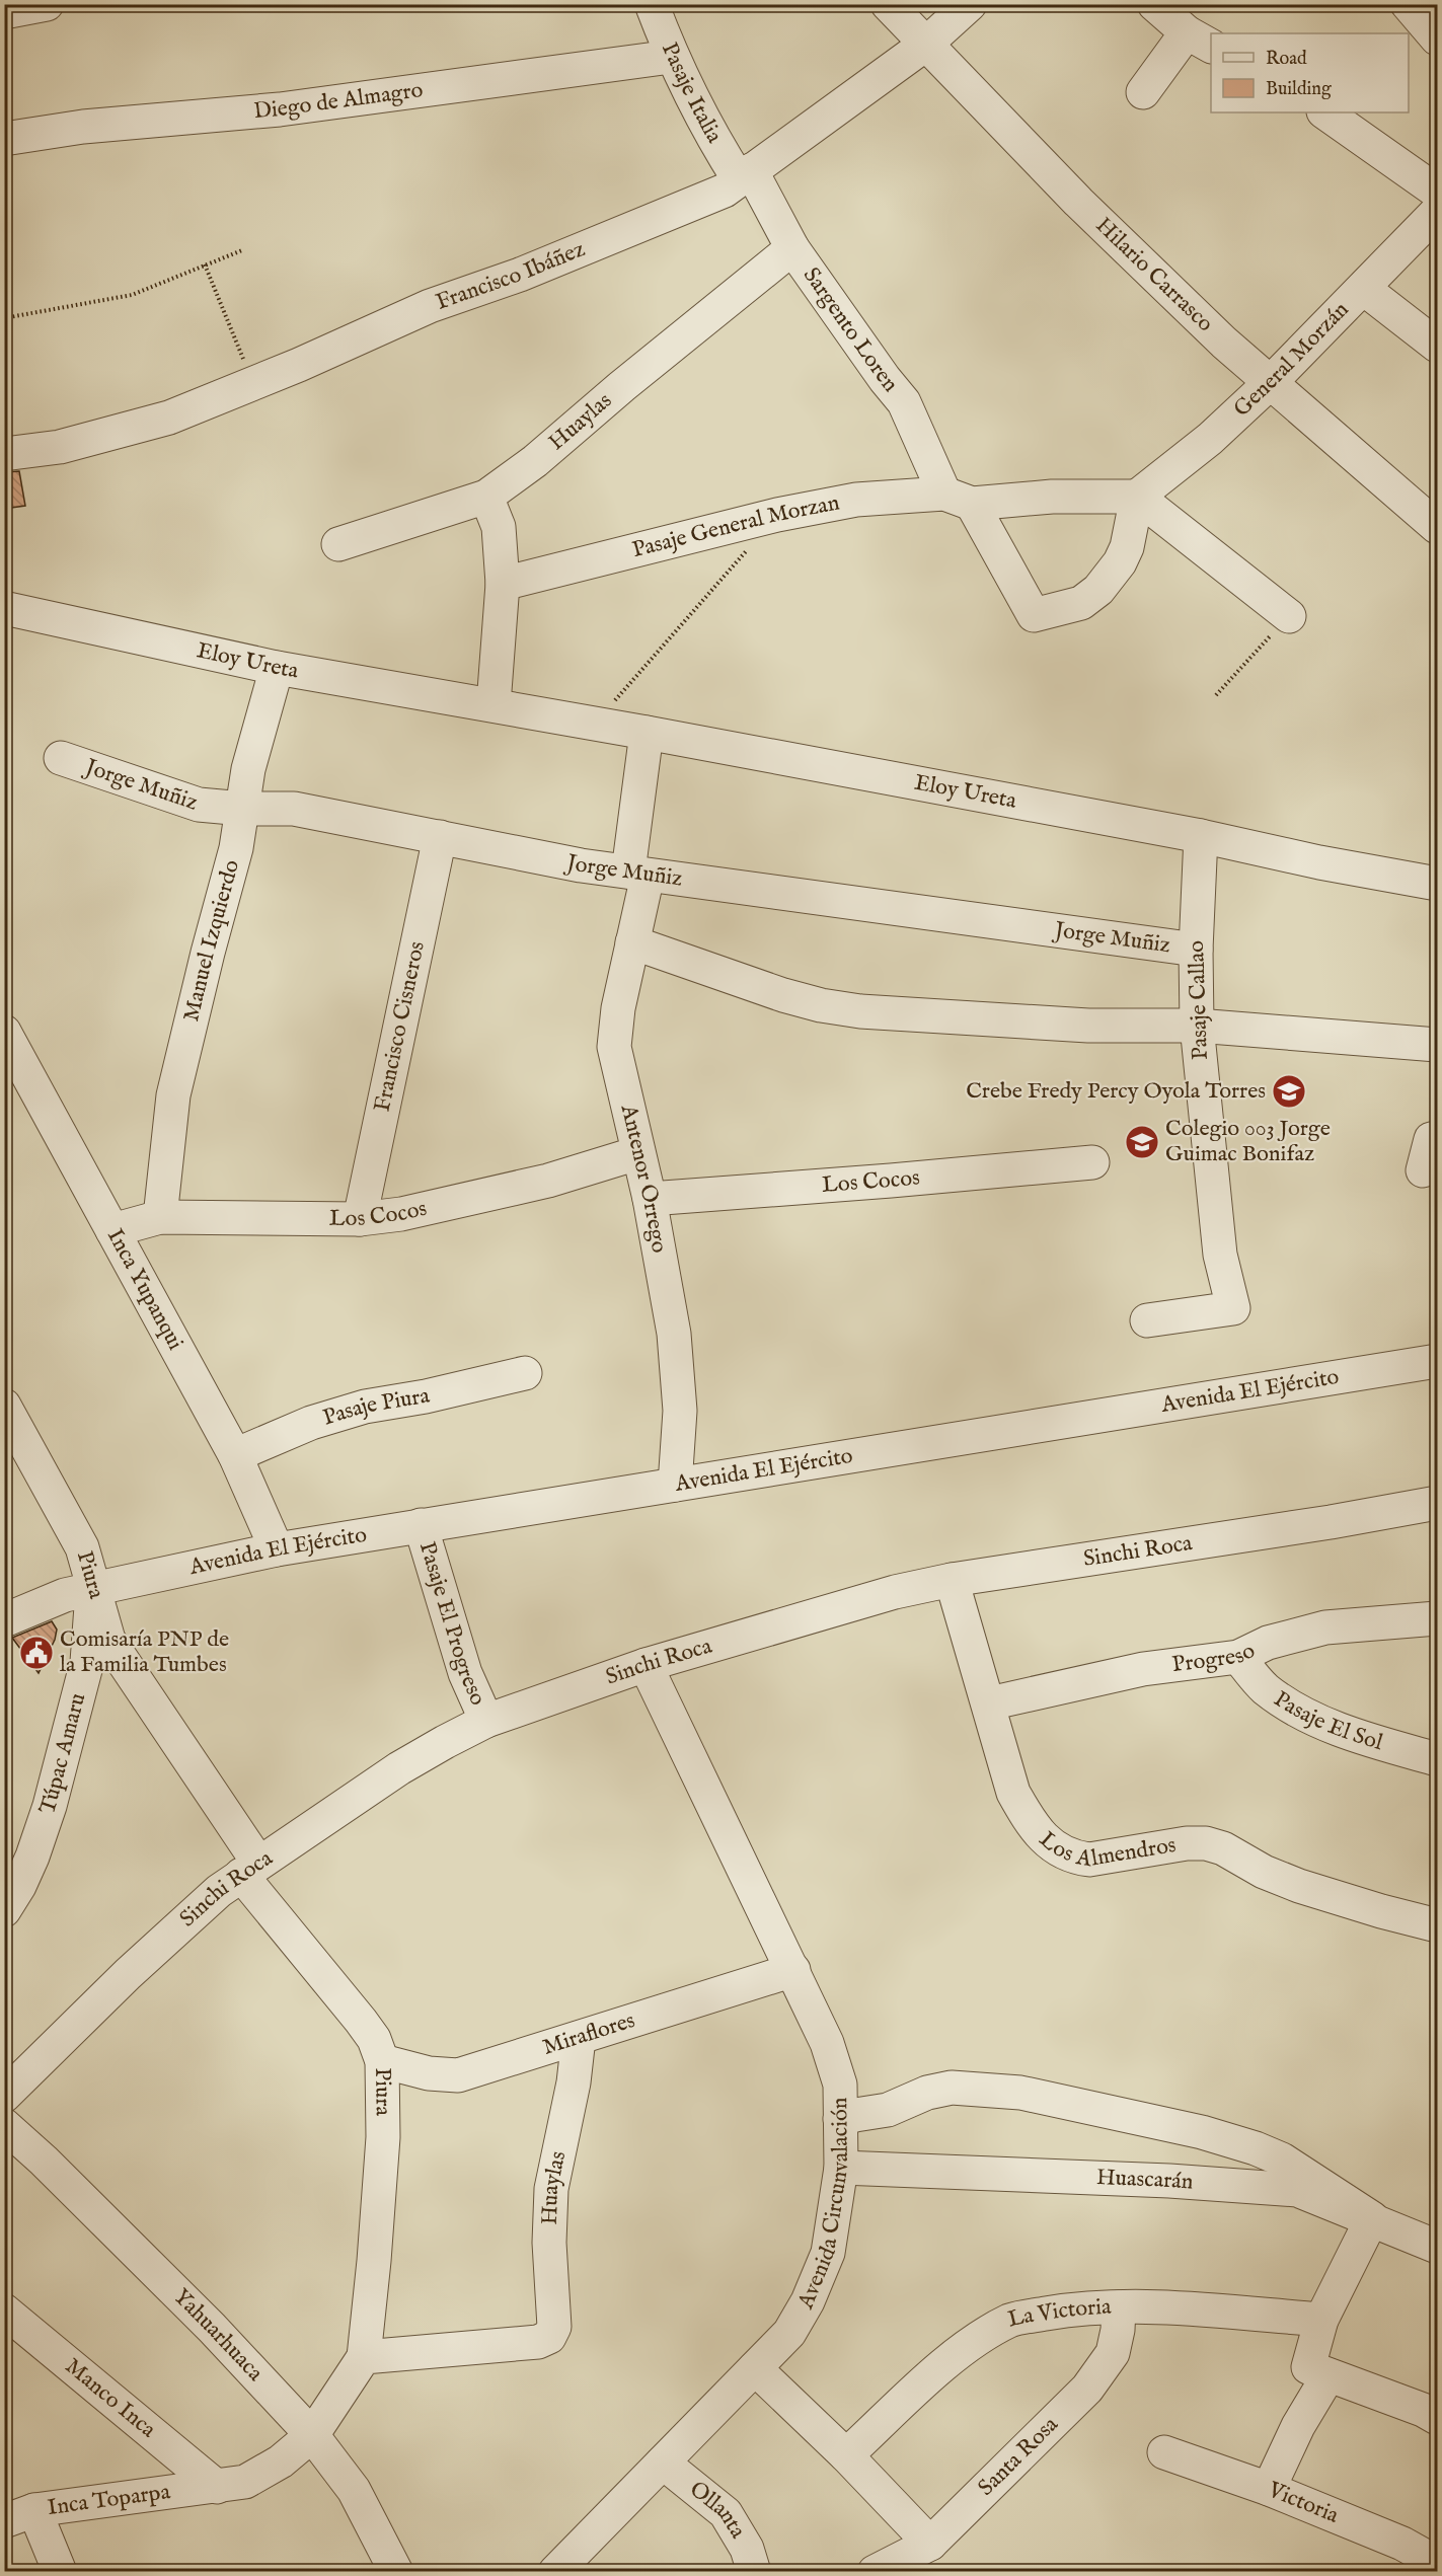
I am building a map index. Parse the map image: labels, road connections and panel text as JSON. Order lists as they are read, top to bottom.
{
  "streets": {
    "street": [
      "Pasaje Italia",
      "Diego de Almagro",
      "Hilario Carrasco",
      "Francisco Ibáñez",
      "Sargento Loren",
      "General Morzán",
      "Huaylas",
      "Pasaje General Morzan",
      "Eloy Ureta",
      "Jorge Muñiz",
      "Manuel Izquierdo",
      "Pasaje Callao",
      "Francisco Cisneros",
      "Antenor Orrego",
      "Los Cocos",
      "Inca Yupanqui",
      "Avenida El Ejército",
      "Pasaje Piura",
      "Sinchi Roca",
      "Piura",
      "Pasaje El Progreso",
      "Progreso",
      "Pasaje El Sol",
      "Túpac Amaru",
      "Los Almendros",
      "Miraflores",
      "Huascarán",
      "Avenida Circunvalación",
      "La Victoria",
      "Yahuarhuaca",
      "Manco Inca",
      "Santa Rosa",
      "Inca Toparpa",
      "Victoria",
      "Ollanta"
    ]
  },
  "crossings": [
    ["Pasaje Italia", "Diego de Almagro"],
    ["Pasaje Italia", "Francisco Ibáñez"],
    ["Pasaje Italia", "Sargento Loren"],
    ["Hilario Carrasco", "Francisco Ibáñez"],
    ["Hilario Carrasco", "General Morzán"],
    ["Francisco Ibáñez", "Sargento Loren"],
    ["Sargento Loren", "General Morzán"],
    ["Sargento Loren", "Huaylas"],
    ["Sargento Loren", "Pasaje General Morzan"],
    ["General Morzán", "Pasaje General Morzan"],
    ["Huaylas", "Piura"],
    ["Huaylas", "Miraflores"],
    ["Huaylas", "Inca Toparpa"],
    ["Eloy Ureta", "Manuel Izquierdo"],
    ["Eloy Ureta", "Pasaje Callao"],
    ["Eloy Ureta", "Antenor Orrego"],
    ["Jorge Muñiz", "Manuel Izquierdo"],
    ["Jorge Muñiz", "Pasaje Callao"],
    ["Jorge Muñiz", "Francisco Cisneros"],
    ["Jorge Muñiz", "Antenor Orrego"],
    ["Manuel Izquierdo", "Los Cocos"],
    ["Francisco Cisneros", "Los Cocos"],
    ["Antenor Orrego", "Los Cocos"],
    ["Antenor Orrego", "Avenida El Ejército"],
    ["Los Cocos", "Inca Yupanqui"],
    ["Inca Yupanqui", "Avenida El Ejército"],
    ["Inca Yupanqui", "Pasaje Piura"],
    ["Avenida El Ejército", "Piura"],
    ["Avenida El Ejército", "Pasaje El Progreso"],
    ["Avenida El Ejército", "Túpac Amaru"],
    ["Sinchi Roca", "Piura"],
    ["Sinchi Roca", "Pasaje El Progreso"],
    ["Sinchi Roca", "Los Almendros"],
    ["Sinchi Roca", "Avenida Circunvalación"],
    ["Piura", "Túpac Amaru"],
    ["Piura", "Miraflores"],
    ["Piura", "Inca Toparpa"],
    ["Progreso", "Pasaje El Sol"],
    ["Progreso", "Los Almendros"],
    ["Miraflores", "Avenida Circunvalación"],
    ["Huascarán", "Avenida Circunvalación"],
    ["Avenida Circunvalación", "Ollanta"],
    ["La Victoria", "Santa Rosa"],
    ["Yahuarhuaca", "Inca Toparpa"],
    ["Manco Inca", "Inca Toparpa"]
  ],
  "places": {
    "school or university": ["Crebe Fredy Percy Oyola Torres", "Colegio 003 Jorge Guimac Bonifaz"],
    "public building": ["Comisaría PNP de la Familia Tumbes"]
  },
  "legend": ["Road", "Building"]
}
